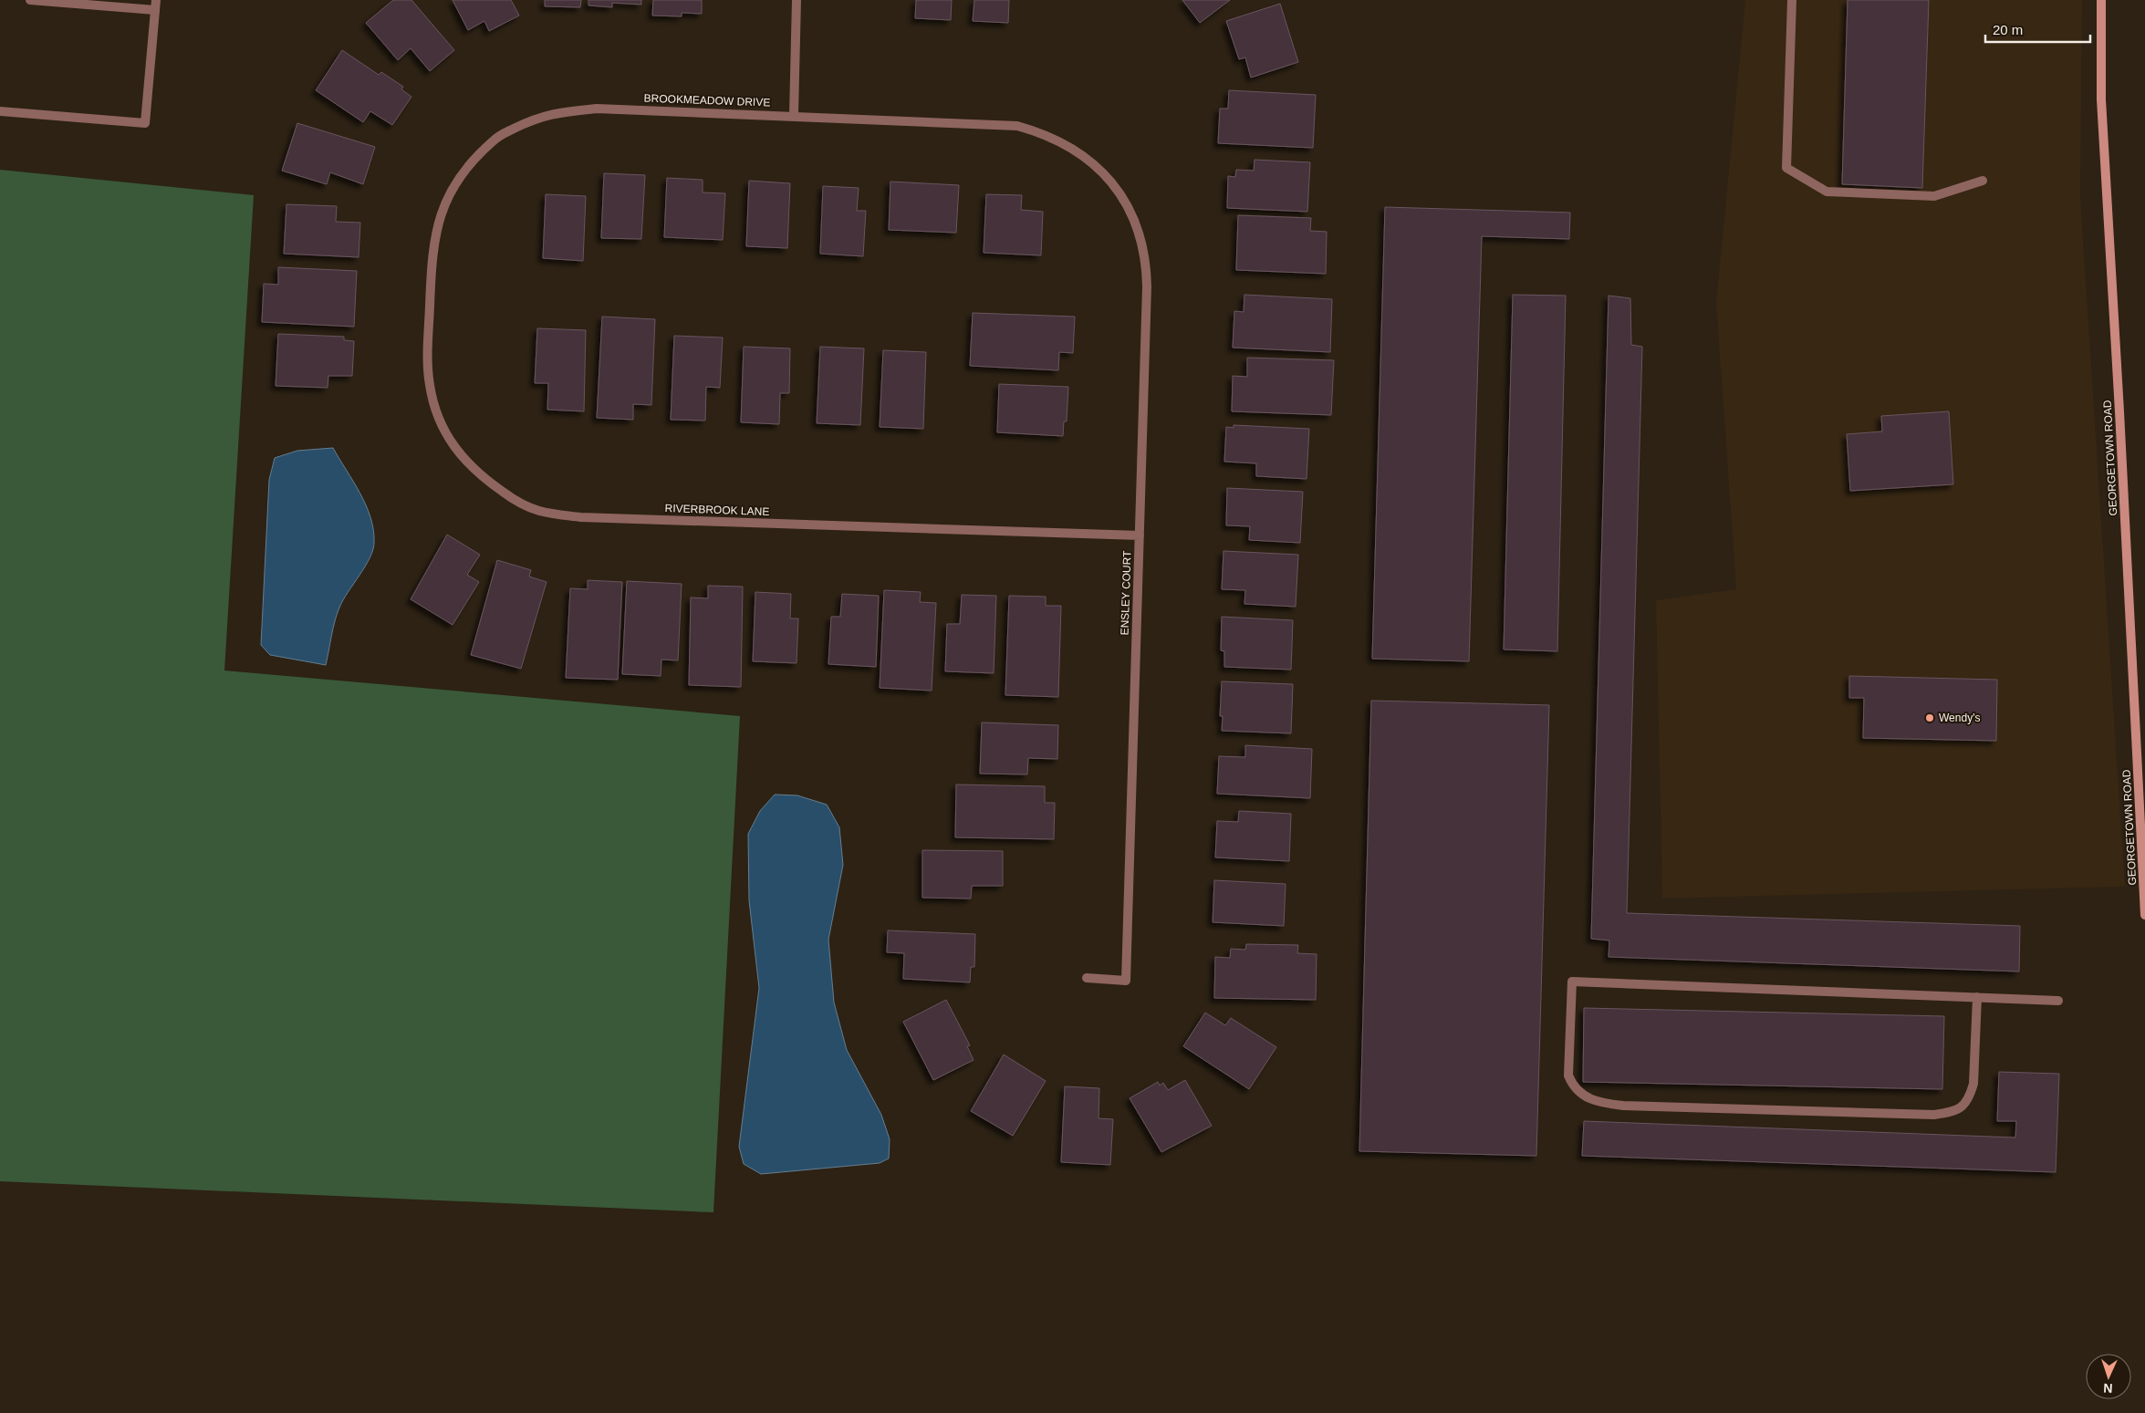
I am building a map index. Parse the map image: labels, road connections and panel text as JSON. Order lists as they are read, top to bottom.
{
  "streets": {
    "main road": ["GEORGETOWN ROAD"],
    "street": ["BROOKMEADOW DRIVE", "RIVERBROOK LANE", "ENSLEY COURT"]
  },
  "crossings": [
    ["BROOKMEADOW DRIVE", "RIVERBROOK LANE"],
    ["BROOKMEADOW DRIVE", "ENSLEY COURT"],
    ["RIVERBROOK LANE", "ENSLEY COURT"]
  ],
  "places": ["Wendy's"],
  "scale_bar": "20 m",
  "north": "bottom"
}
